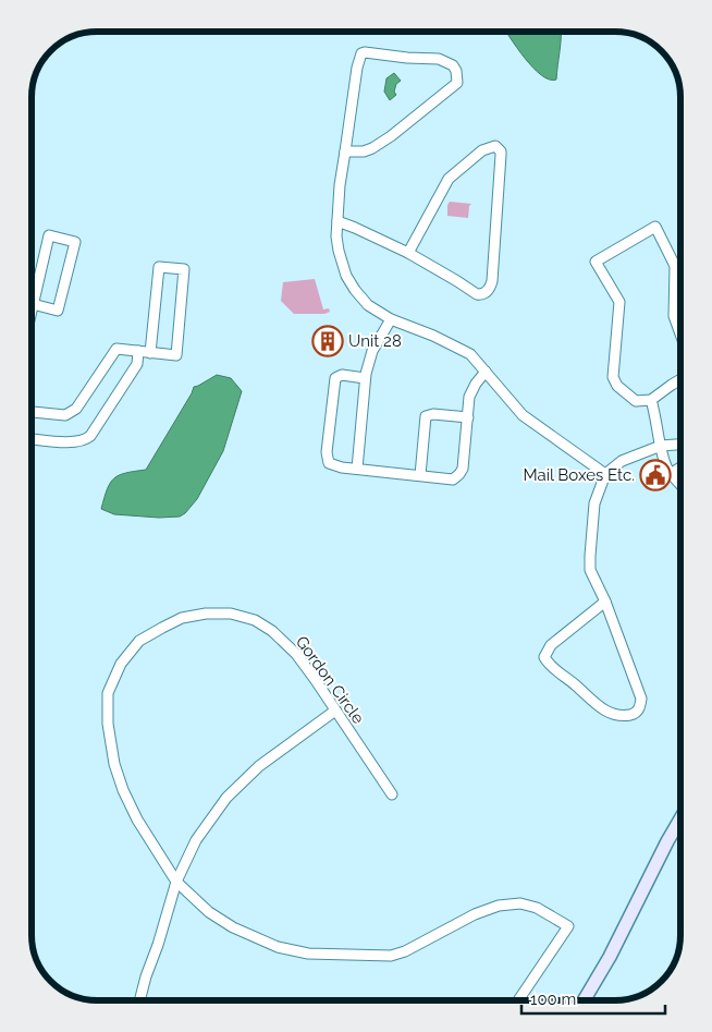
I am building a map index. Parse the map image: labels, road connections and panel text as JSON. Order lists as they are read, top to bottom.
{
  "streets": {
    "street": ["Gordon Circle"]
  },
  "places": {
    "building": ["Unit 28"],
    "public building": ["Mail Boxes Etc."]
  },
  "scale_bar": "100 m"
}
